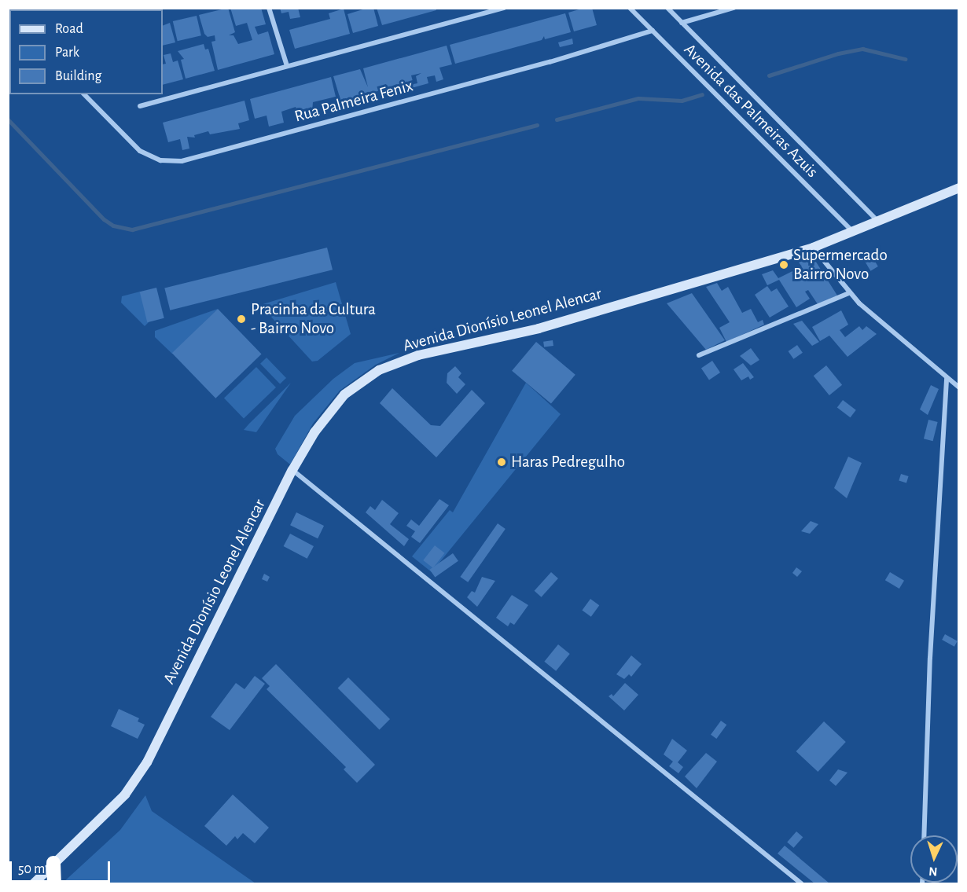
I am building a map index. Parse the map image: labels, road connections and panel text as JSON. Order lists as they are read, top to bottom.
{
  "streets": {
    "street": ["Rua Palmeira Fenix", "Avenida das Palmeiras Azuis", "Avenida Dionísio Leonel Alencar"]
  },
  "crossings": [
    ["Rua Palmeira Fenix", "Avenida das Palmeiras Azuis"],
    ["Avenida das Palmeiras Azuis", "Avenida Dionísio Leonel Alencar"]
  ],
  "places": ["Supermercado Bairro Novo", "Pracinha da Cultura - Bairro Novo", "Haras Pedregulho"],
  "legend": ["Road", "Park", "Building"],
  "scale_bar": "50 m",
  "north": "bottom"
}
